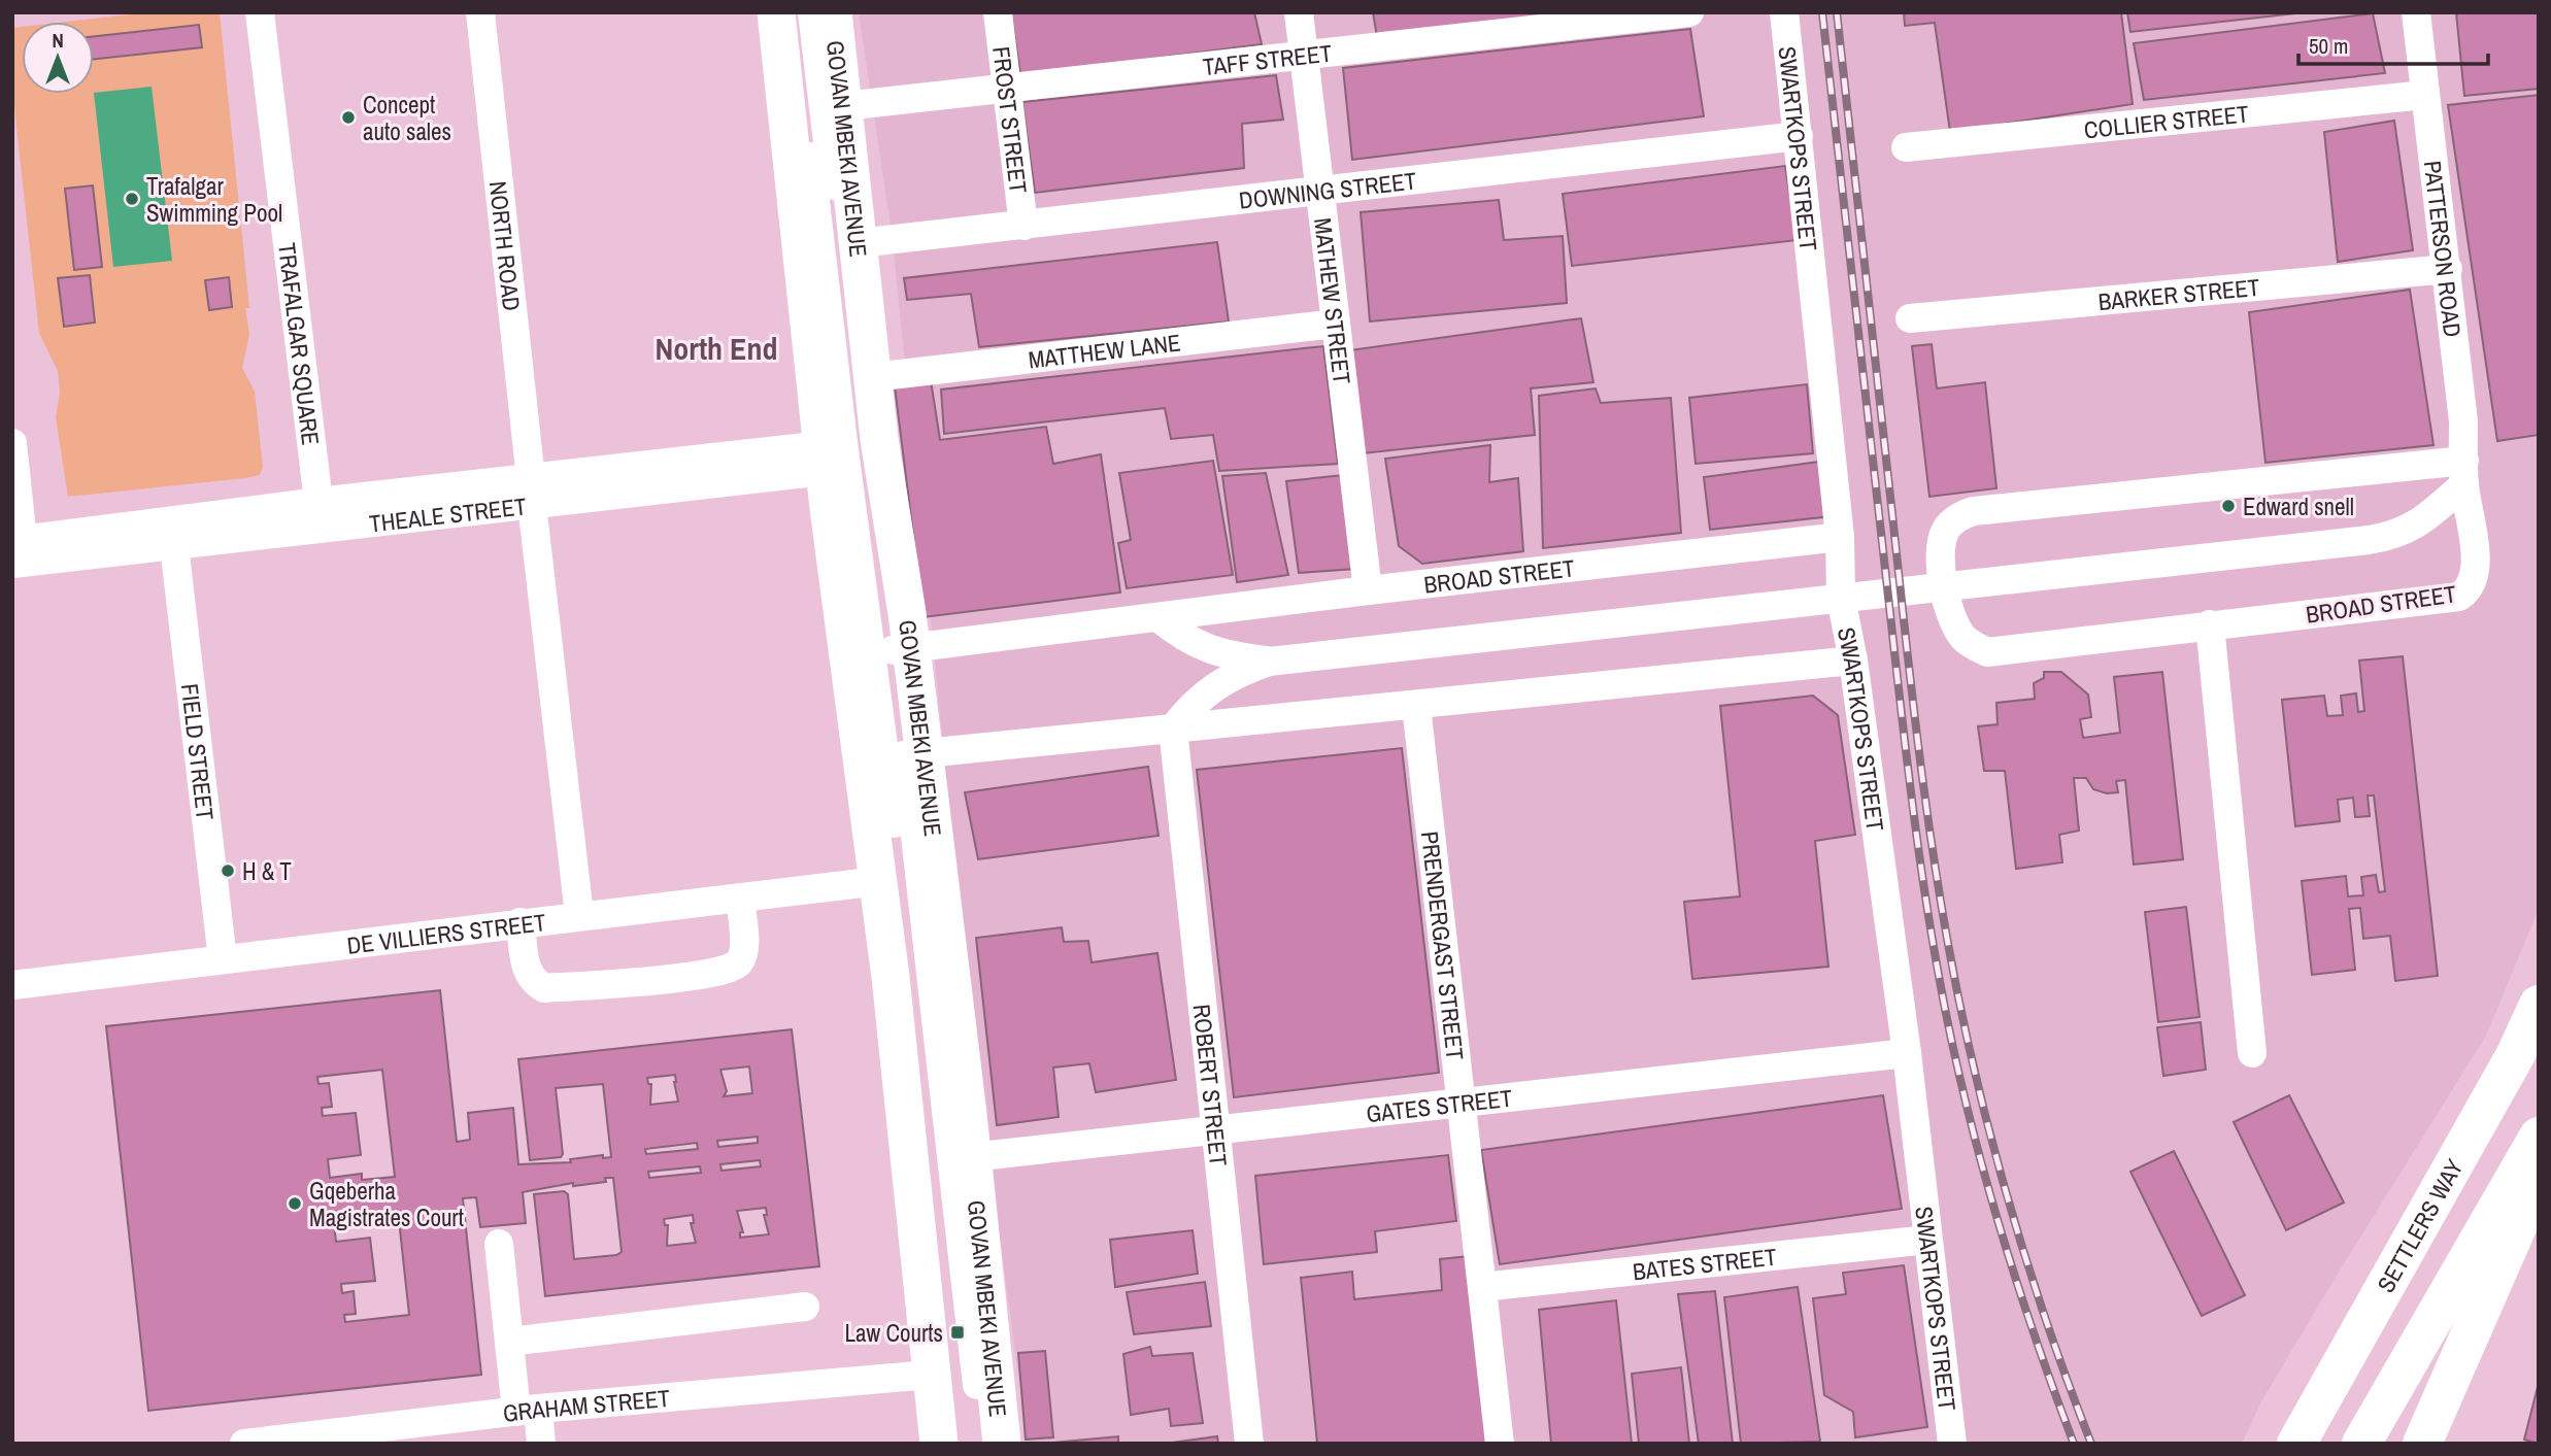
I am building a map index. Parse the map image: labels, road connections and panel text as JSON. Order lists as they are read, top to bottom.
{
  "streets": {
    "highway": ["SETTLERS WAY"],
    "main road": ["GOVAN MBEKI AVENUE"],
    "street": [
      "TAFF STREET",
      "FROST STREET",
      "COLLIER STREET",
      "SWARTKOPS STREET",
      "DOWNING STREET",
      "NORTH ROAD",
      "PATTERSON ROAD",
      "BARKER STREET",
      "MATHEW STREET",
      "TRAFALGAR SQUARE",
      "MATTHEW LANE",
      "THEALE STREET",
      "BROAD STREET",
      "FIELD STREET",
      "DE VILLIERS STREET",
      "PRENDERGAST STREET",
      "ROBERT STREET",
      "GATES STREET",
      "BATES STREET",
      "GRAHAM STREET"
    ]
  },
  "crossings": [
    ["TAFF STREET", "FROST STREET"],
    ["TAFF STREET", "GOVAN MBEKI AVENUE"],
    ["TAFF STREET", "MATHEW STREET"],
    ["FROST STREET", "DOWNING STREET"],
    ["COLLIER STREET", "PATTERSON ROAD"],
    ["GOVAN MBEKI AVENUE", "DOWNING STREET"],
    ["GOVAN MBEKI AVENUE", "MATTHEW LANE"],
    ["GOVAN MBEKI AVENUE", "THEALE STREET"],
    ["GOVAN MBEKI AVENUE", "BROAD STREET"],
    ["GOVAN MBEKI AVENUE", "DE VILLIERS STREET"],
    ["GOVAN MBEKI AVENUE", "GATES STREET"],
    ["GOVAN MBEKI AVENUE", "GRAHAM STREET"],
    ["SWARTKOPS STREET", "DOWNING STREET"],
    ["SWARTKOPS STREET", "BROAD STREET"],
    ["SWARTKOPS STREET", "GATES STREET"],
    ["SWARTKOPS STREET", "BATES STREET"],
    ["DOWNING STREET", "MATHEW STREET"],
    ["NORTH ROAD", "THEALE STREET"],
    ["NORTH ROAD", "DE VILLIERS STREET"],
    ["PATTERSON ROAD", "BARKER STREET"],
    ["PATTERSON ROAD", "BROAD STREET"],
    ["MATHEW STREET", "MATTHEW LANE"],
    ["MATHEW STREET", "BROAD STREET"],
    ["TRAFALGAR SQUARE", "THEALE STREET"],
    ["THEALE STREET", "FIELD STREET"],
    ["FIELD STREET", "DE VILLIERS STREET"],
    ["PRENDERGAST STREET", "GATES STREET"],
    ["PRENDERGAST STREET", "BATES STREET"],
    ["ROBERT STREET", "GATES STREET"]
  ],
  "districts": ["North End"],
  "places": {
    "other": [
      "Concept auto sales",
      "Trafalgar Swimming Pool",
      "Edward snell",
      "H & T",
      "Gqeberha Magistrates Court"
    ],
    "transit": ["Law Courts"]
  },
  "scale_bar": "50 m",
  "north": "top"
}
